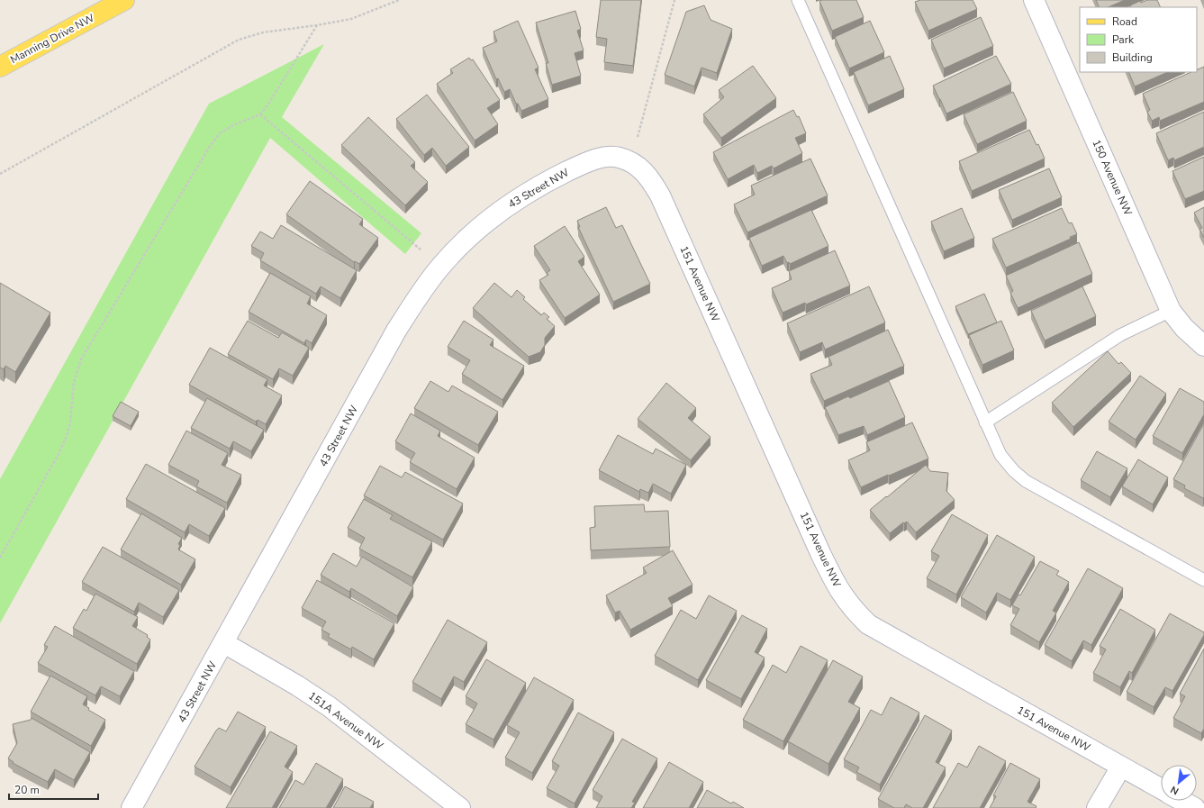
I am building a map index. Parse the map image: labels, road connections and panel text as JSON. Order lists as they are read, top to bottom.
{
  "streets": {
    "main road": ["Manning Drive NW"],
    "street": [
      "150 Avenue NW",
      "43 Street NW",
      "151 Avenue NW",
      "151A Avenue NW"
    ]
  },
  "crossings": [
    ["43 Street NW", "151 Avenue NW"],
    ["43 Street NW", "151A Avenue NW"]
  ],
  "legend": ["Road", "Park", "Building"],
  "scale_bar": "20 m",
  "north": "bottom left"
}
